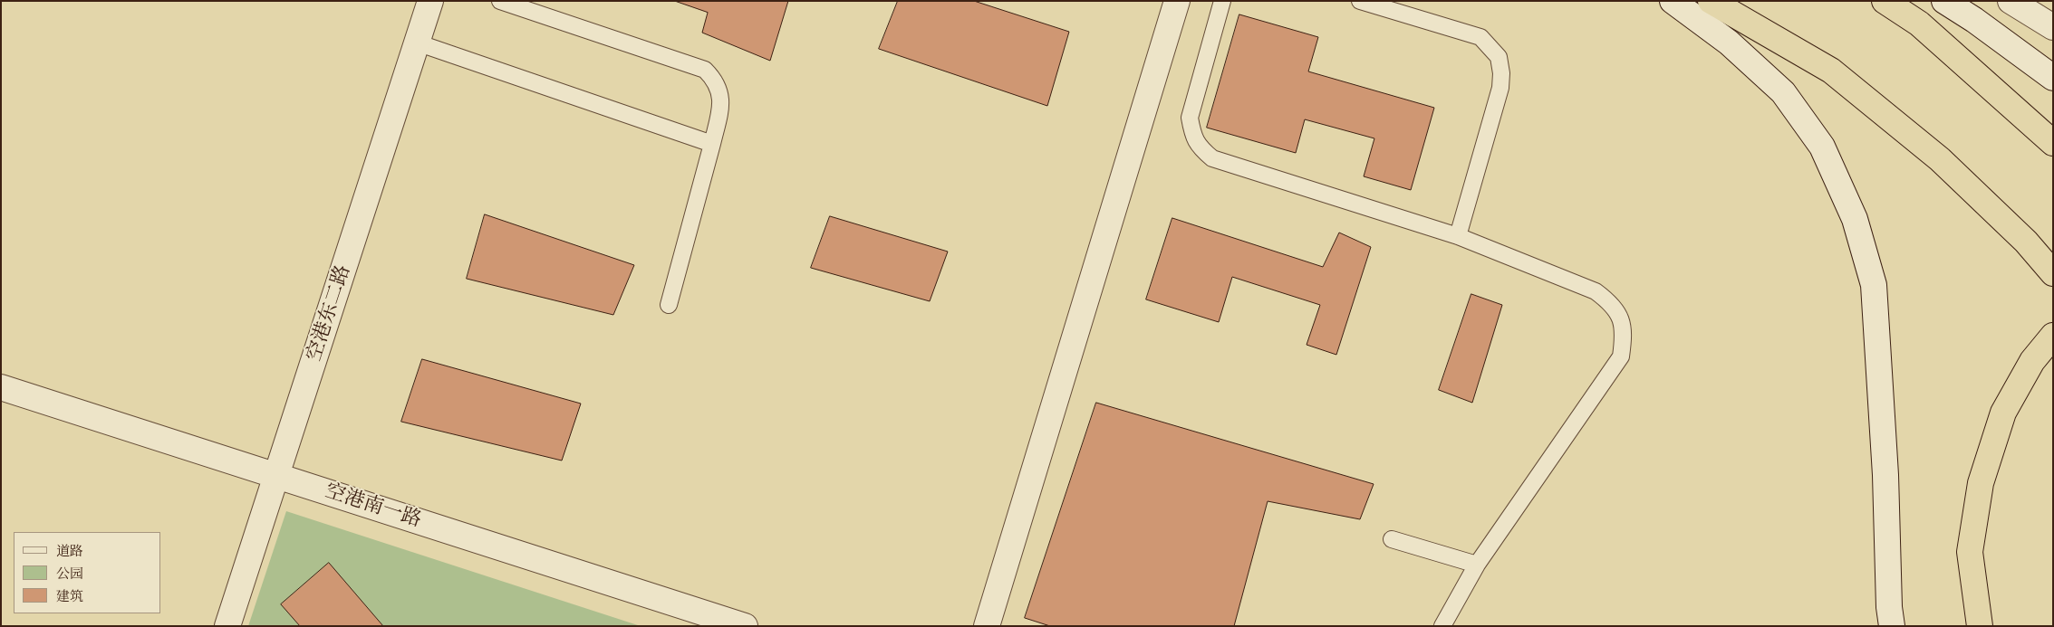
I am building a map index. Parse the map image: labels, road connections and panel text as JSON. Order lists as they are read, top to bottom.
{
  "streets": {
    "street": ["空港东二路", "空港南一路"]
  },
  "crossings": [
    ["空港东二路", "空港南一路"]
  ],
  "legend": ["道路", "公园", "建筑"]
}
